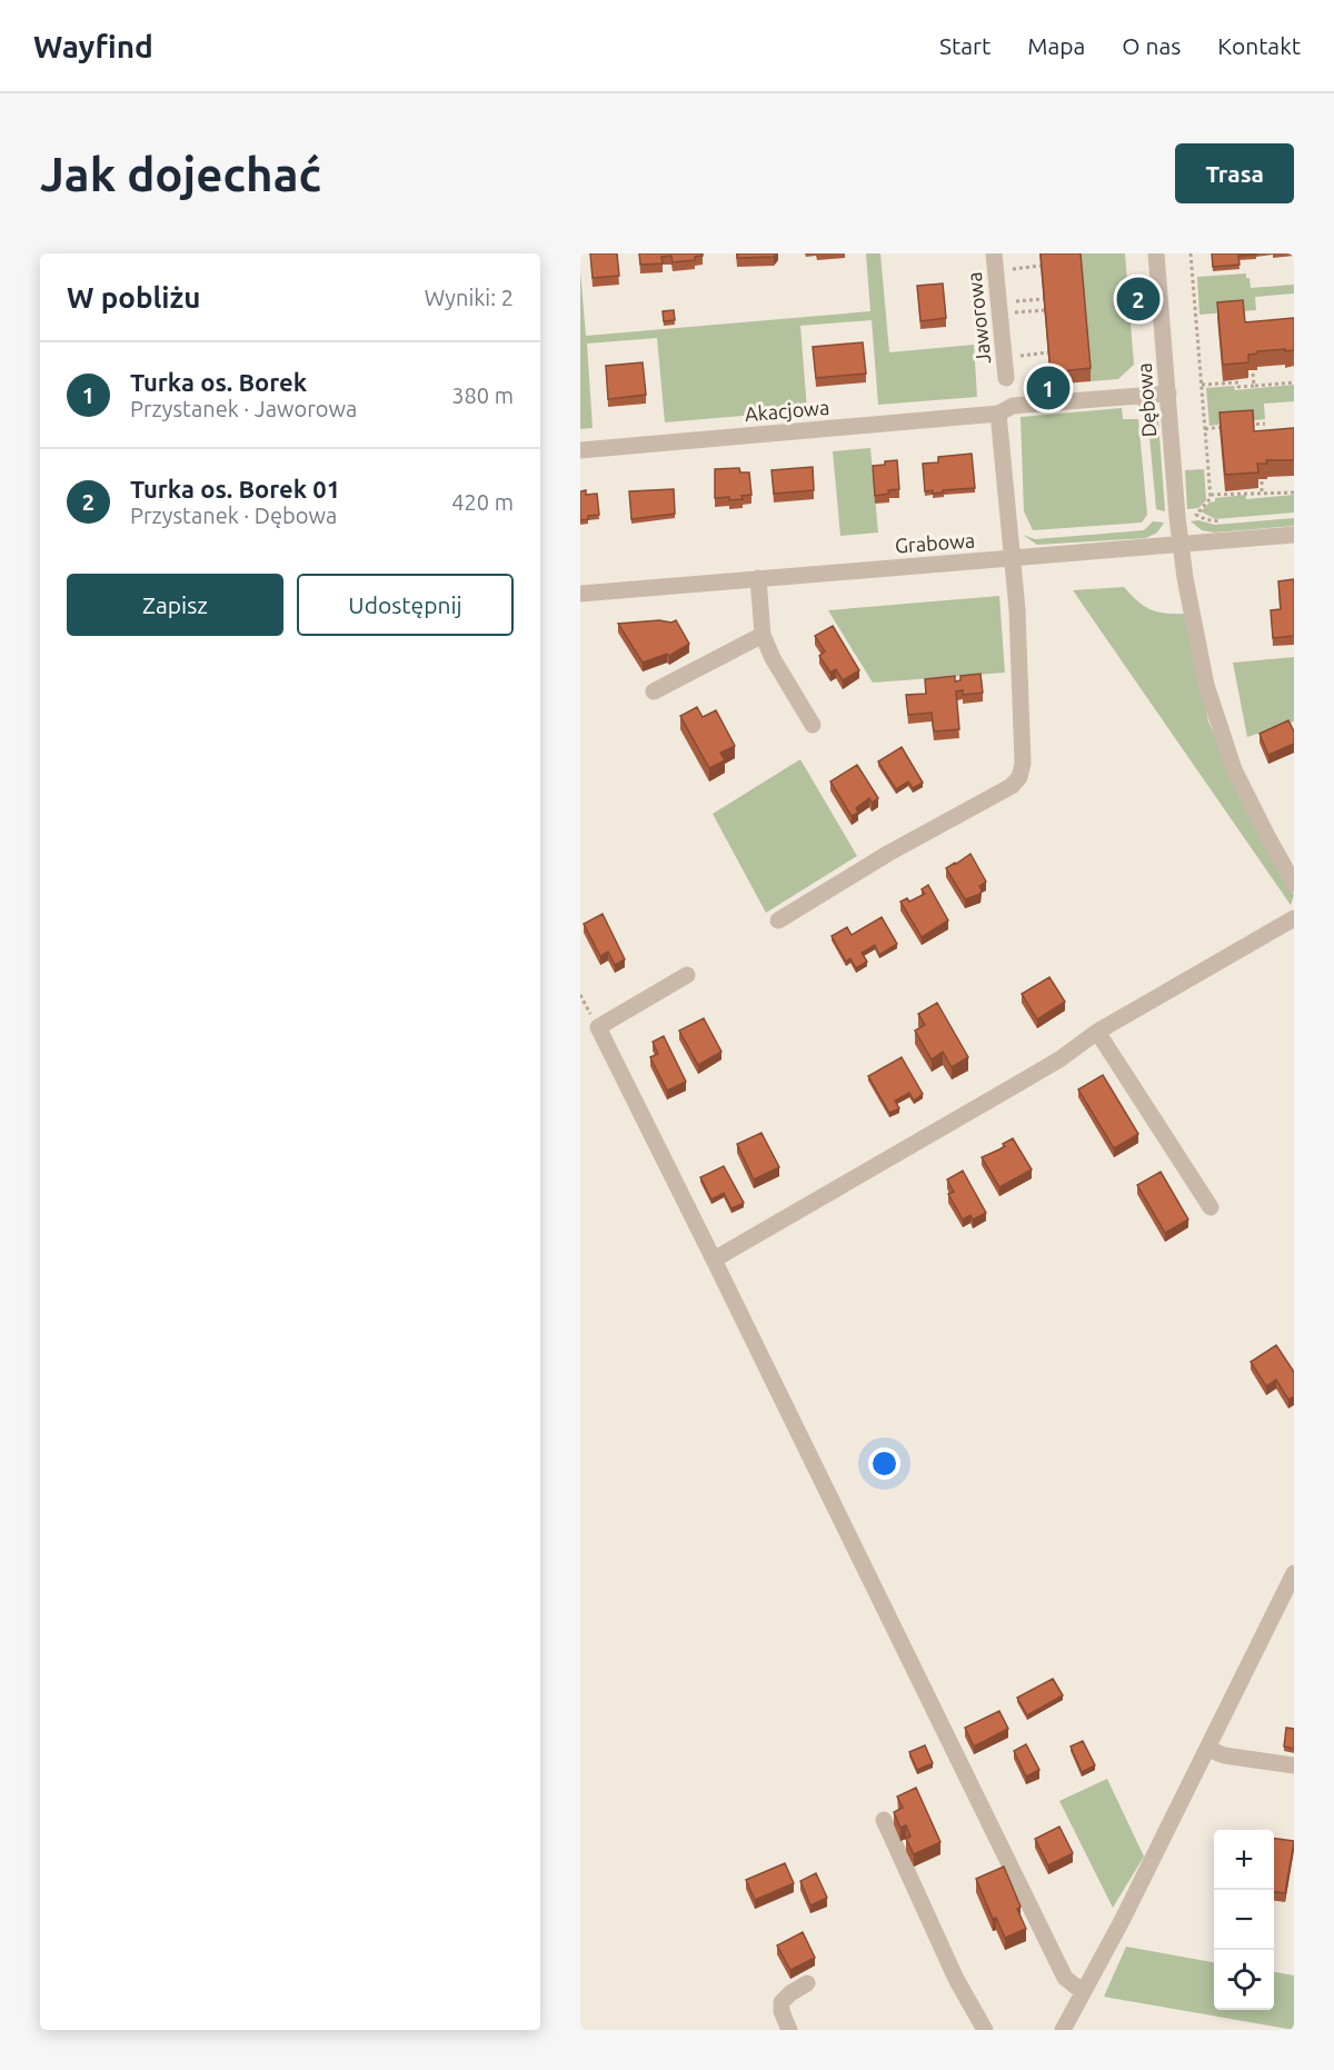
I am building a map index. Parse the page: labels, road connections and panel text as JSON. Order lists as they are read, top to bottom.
{
  "streets": {
    "street": [
      "Jaworowa",
      "Dębowa",
      "Akacjowa",
      "Grabowa"
    ]
  },
  "crossings": [
    ["Dębowa", "Akacjowa"],
    ["Dębowa", "Grabowa"]
  ],
  "page": {
    "header": "Wayfind",
    "nav": [
      "Start",
      "Mapa",
      "O nas",
      "Kontakt"
    ],
    "buttons": [
      "Trasa",
      ["Zapisz", "Udostępnij"]
    ],
    "title": "Jak dojechać",
    "heading": ["W pobliżu", "Wyniki: 2"],
    "pins": ["2", "1"],
    "list": [
      {
        "mark": "1",
        "name": "Turka os. Borek",
        "note": "Przystanek · Jaworowa",
        "value": "380 m"
      },
      {
        "mark": "2",
        "name": "Turka os. Borek 01",
        "note": "Przystanek · Dębowa",
        "value": "420 m"
      }
    ],
    "map_buttons": ["+", "−"]
  }
}
